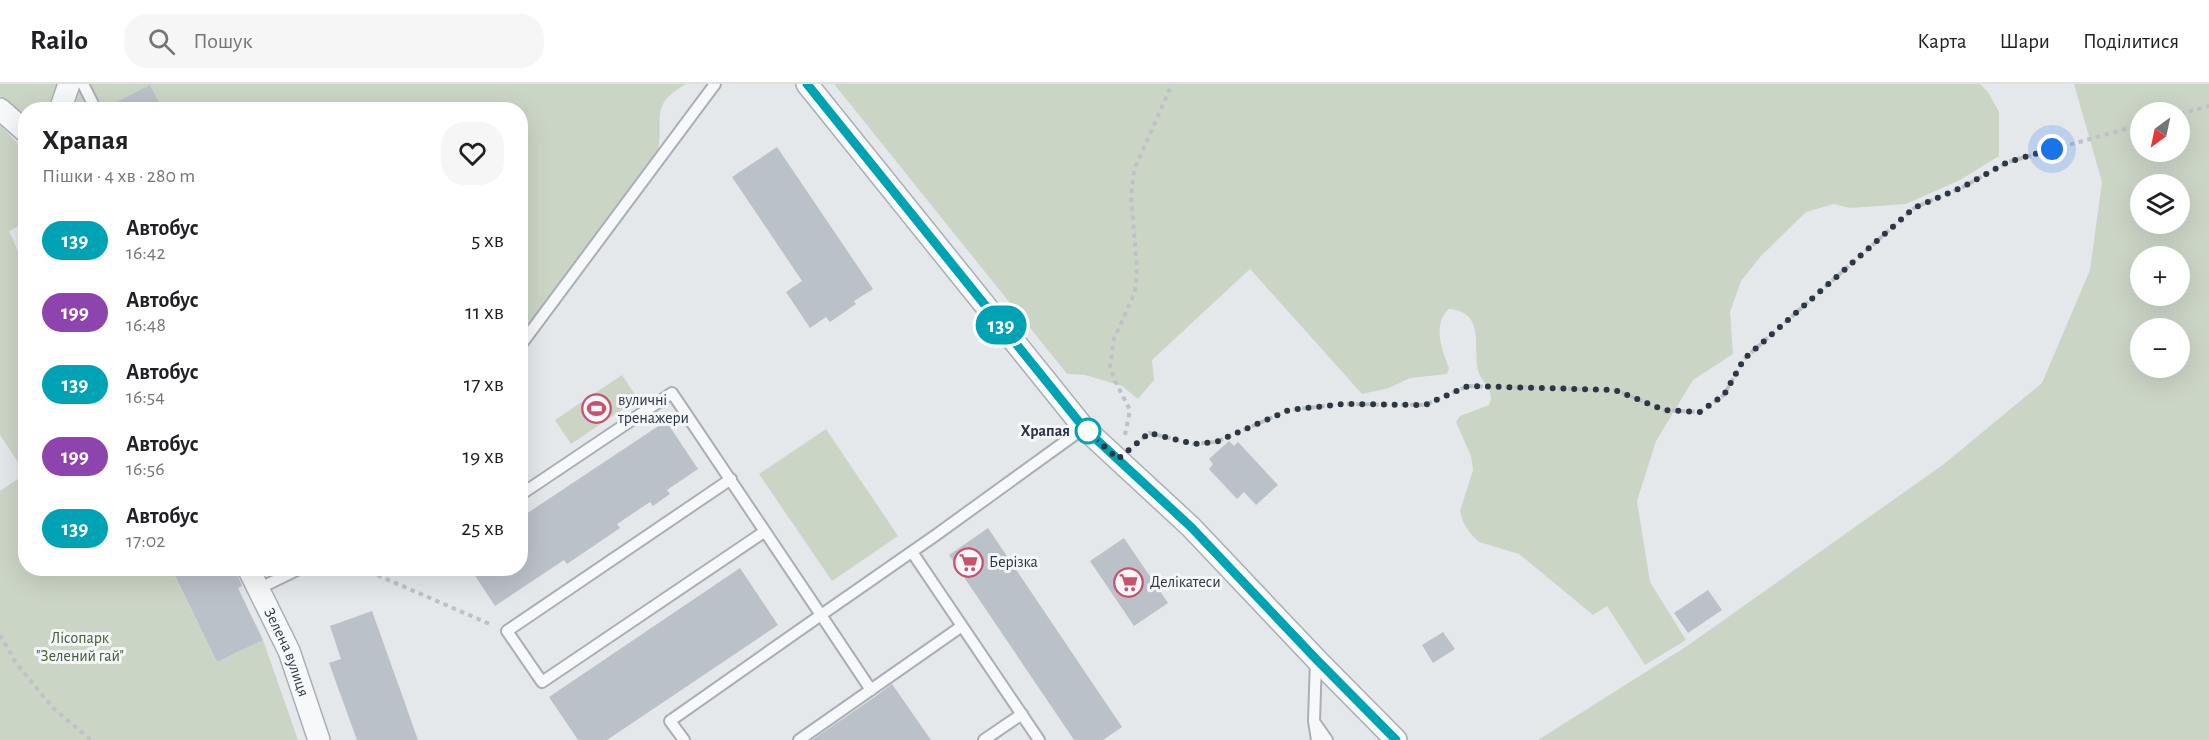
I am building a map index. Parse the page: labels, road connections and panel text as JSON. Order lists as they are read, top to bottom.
{
  "streets": {
    "street": ["Зелена вулиця"]
  },
  "parks": ["Лісопарк \"Зелений гай\""],
  "places": {
    "sports": ["вуличні тренажери"],
    "other": ["Храпая"],
    "supermarket": ["Берізка", "Делікатеси"]
  },
  "lines": ["bus line 139"],
  "north": "bottom left",
  "page": {
    "header": "Railo",
    "search": "Пошук",
    "nav": ["Карта", "Шари", "Поділитися"],
    "on_map": "139",
    "map_buttons": ["+", "−"],
    "heading": ["Храпая", "Пішки · 4 хв · 280 m"],
    "list": [
      {
        "mark": "139",
        "name": "Автобус",
        "note": "16:42",
        "value": "5 хв"
      },
      {
        "mark": "199",
        "name": "Автобус",
        "note": "16:48",
        "value": "11 хв"
      },
      {
        "mark": "139",
        "name": "Автобус",
        "note": "16:54",
        "value": "17 хв"
      },
      {
        "mark": "199",
        "name": "Автобус",
        "note": "16:56",
        "value": "19 хв"
      },
      {
        "mark": "139",
        "name": "Автобус",
        "note": "17:02",
        "value": "25 хв"
      }
    ]
  }
}
